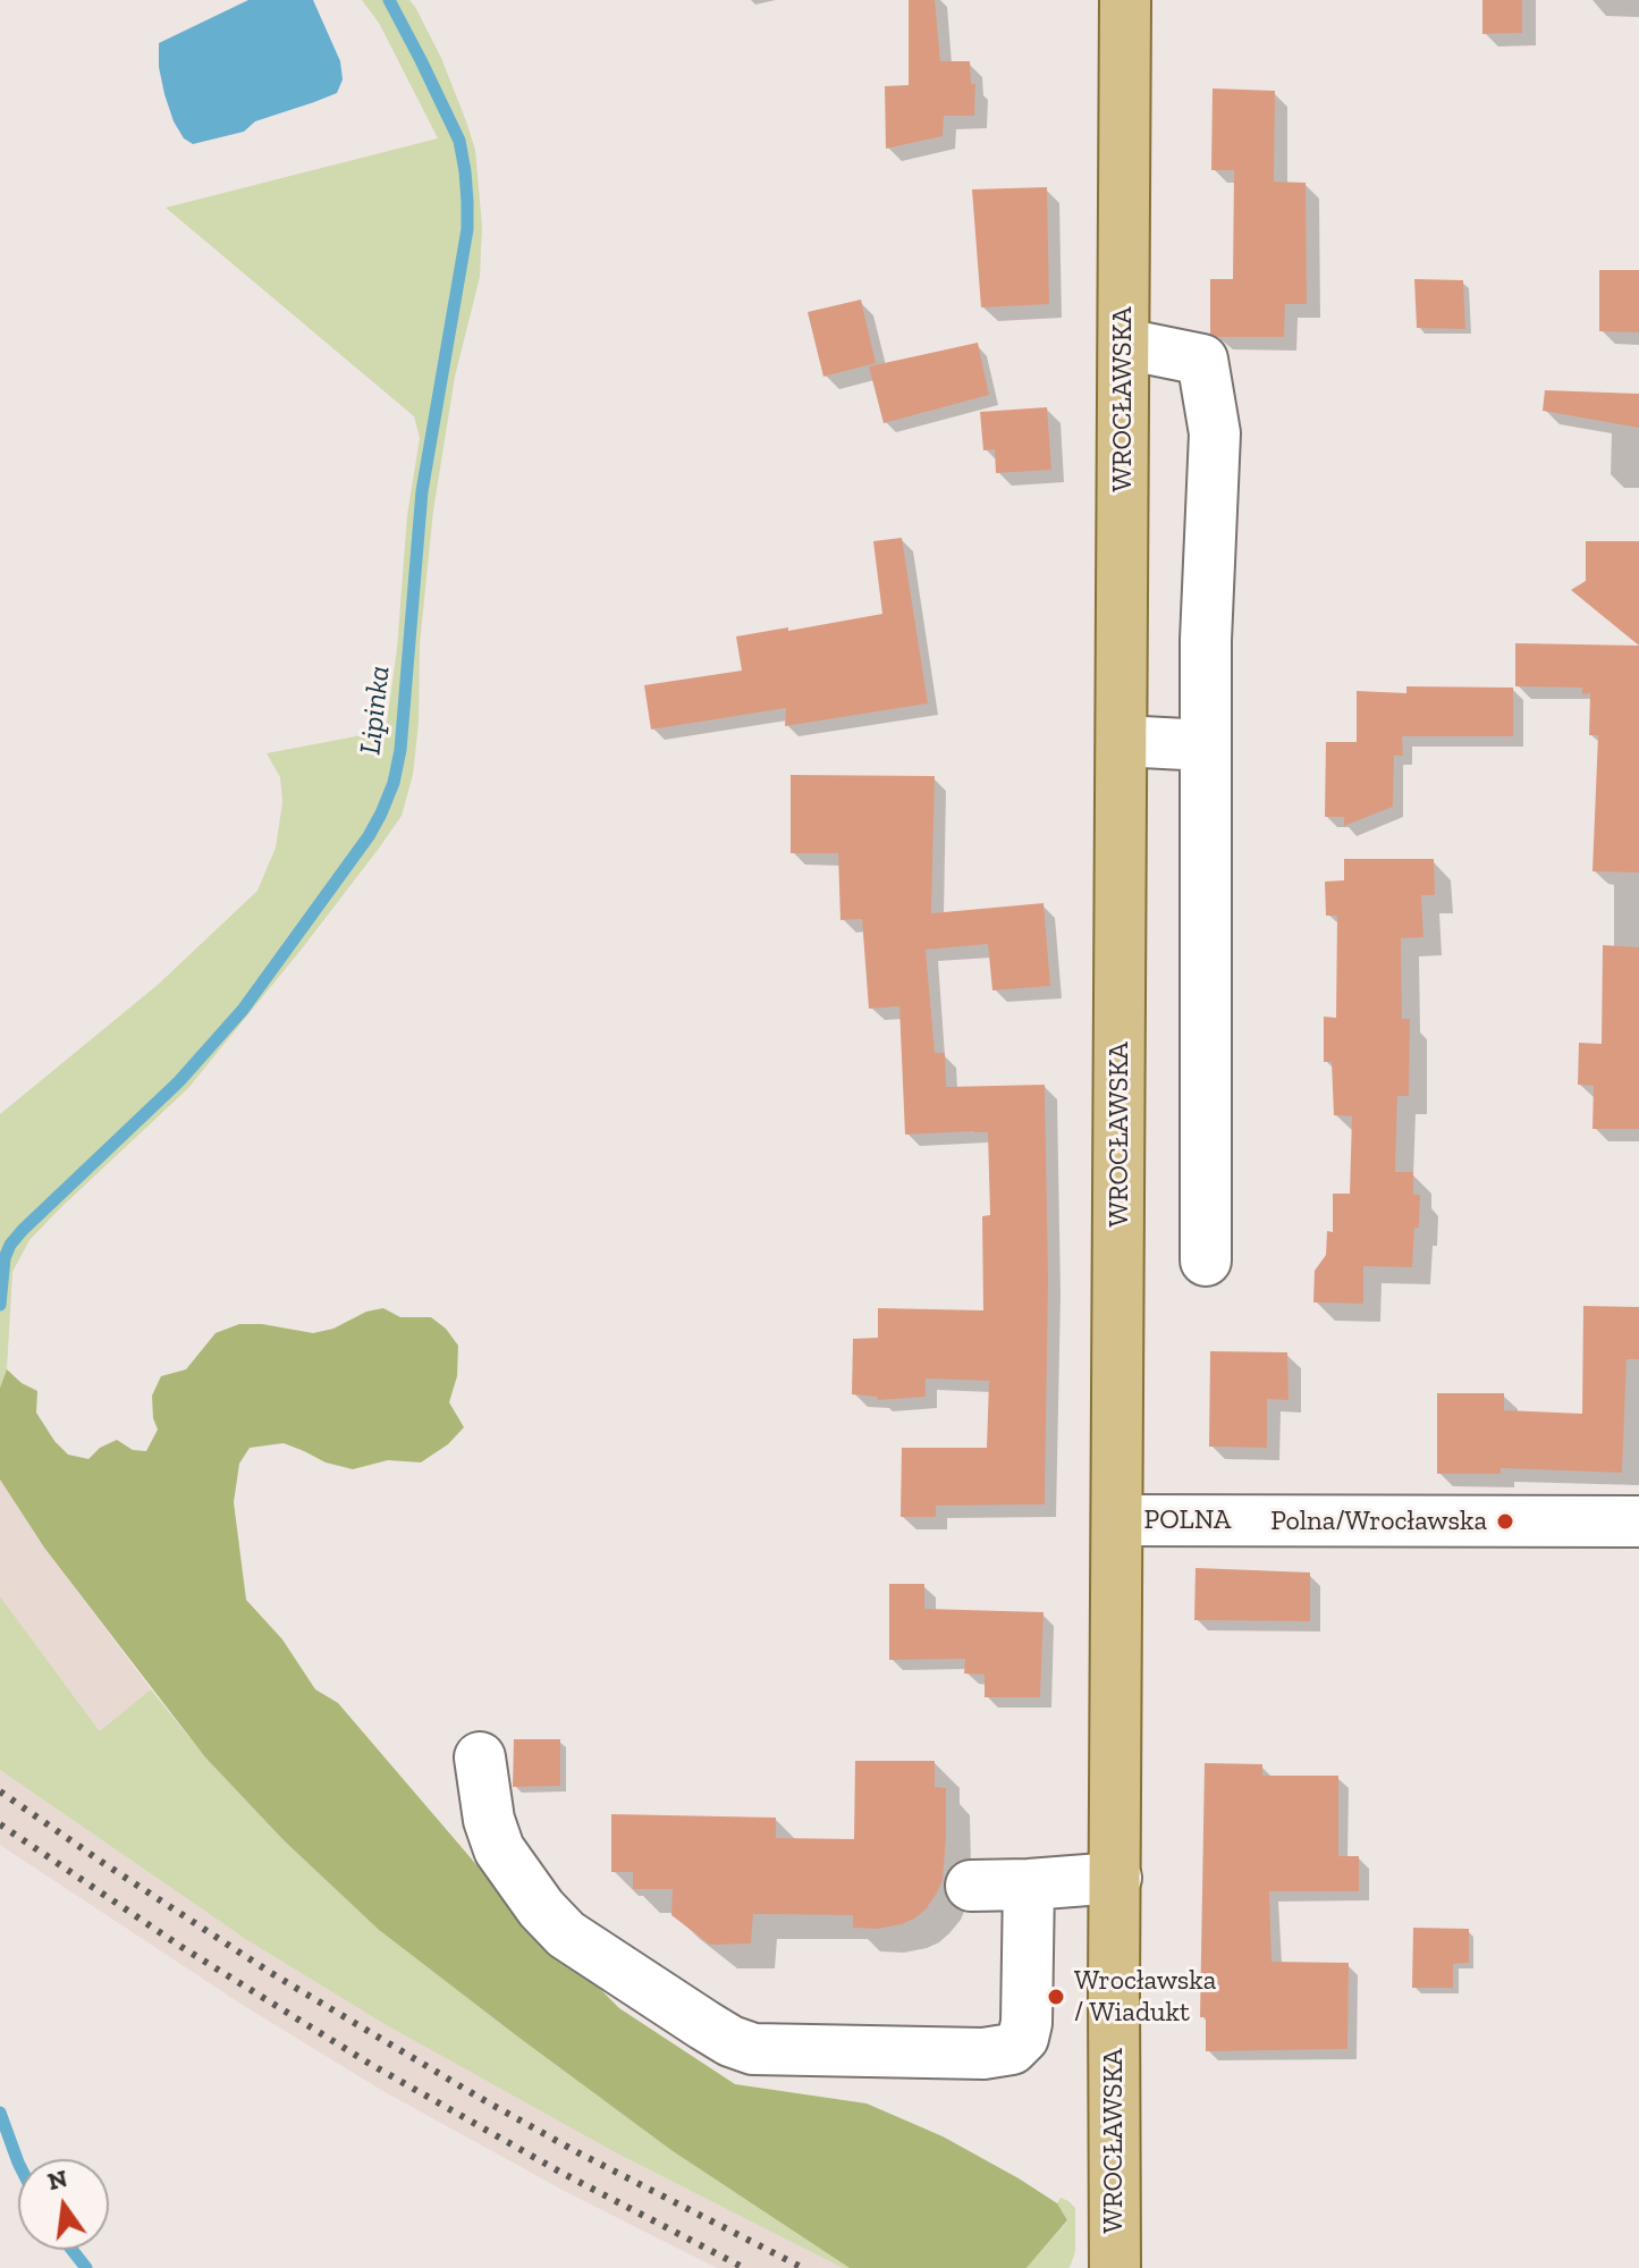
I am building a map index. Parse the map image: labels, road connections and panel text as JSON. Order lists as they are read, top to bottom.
{
  "streets": {
    "main road": ["WROCŁAWSKA"],
    "street": ["POLNA"]
  },
  "crossings": [
    ["WROCŁAWSKA", "POLNA"]
  ],
  "water": ["Lipinka"],
  "places": ["Polna/Wrocławska", "Wrocławska / Wiadukt"],
  "north": "top"
}
